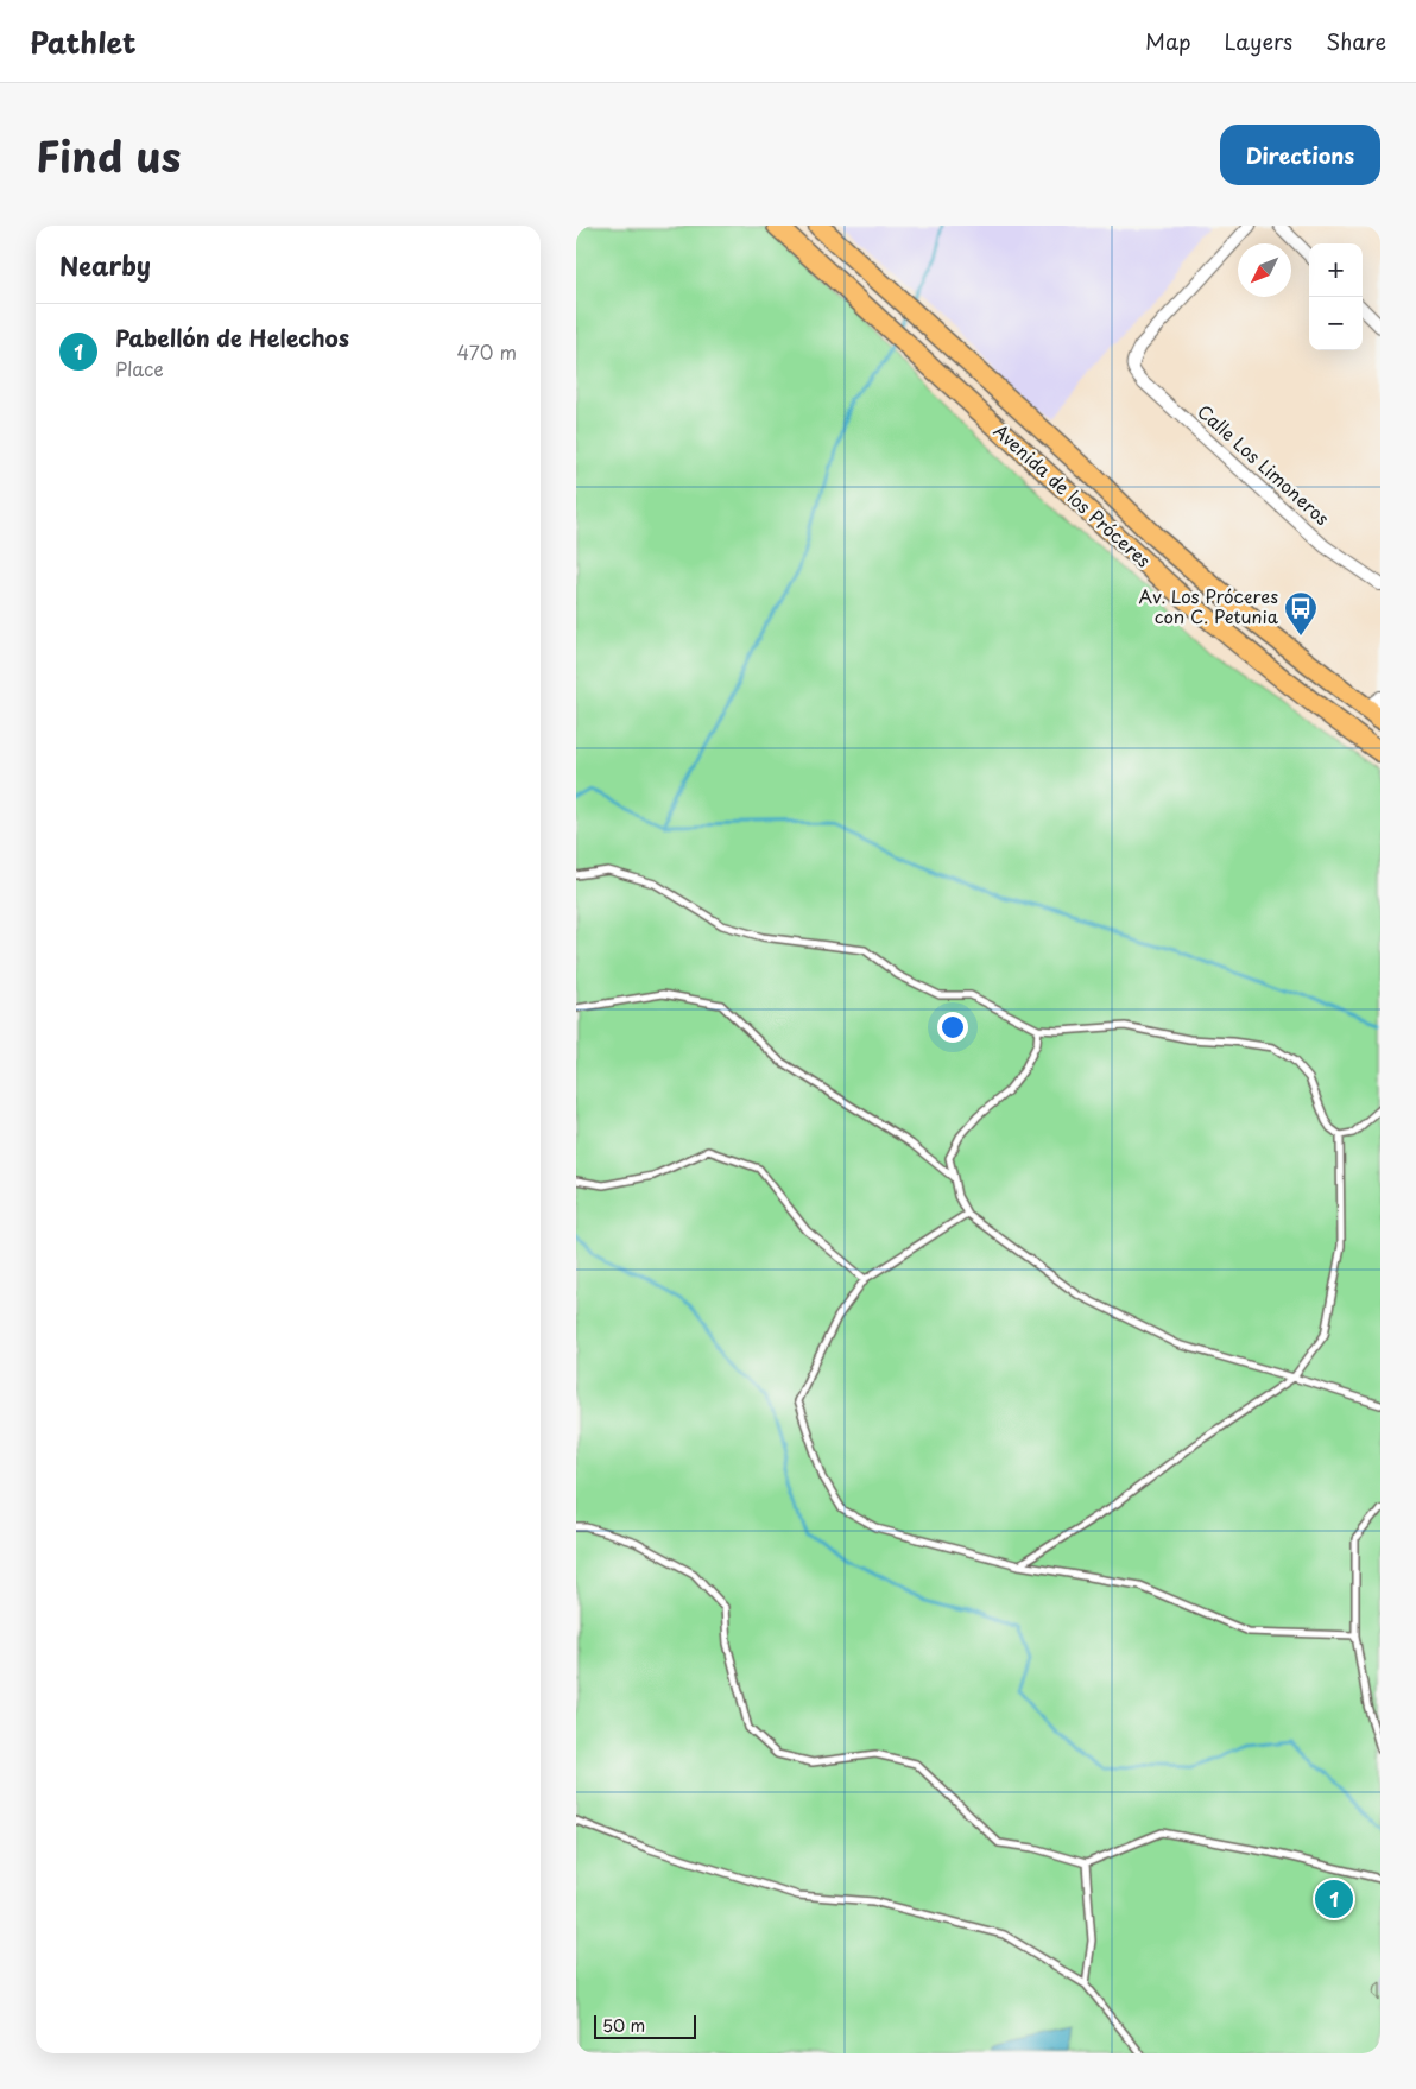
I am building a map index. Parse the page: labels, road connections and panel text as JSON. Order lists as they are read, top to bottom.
{
  "streets": {
    "main road": ["Avenida de los Próceres"],
    "street": ["Calle Los Limoneros"]
  },
  "places": {
    "bus stop": ["Av. Los Próceres con C. Petunia"]
  },
  "scale_bar": "50 m",
  "north": "bottom left",
  "page": {
    "header": "Pathlet",
    "nav": ["Map", "Layers", "Share"],
    "title": "Find us",
    "buttons": "Directions",
    "heading": "Nearby",
    "map_buttons": ["+", "−"],
    "list": [
      {
        "mark": "1",
        "name": "Pabellón de Helechos",
        "note": "Place",
        "value": "470 m"
      }
    ],
    "pins": "1",
    "scale": "50 m"
  }
}
